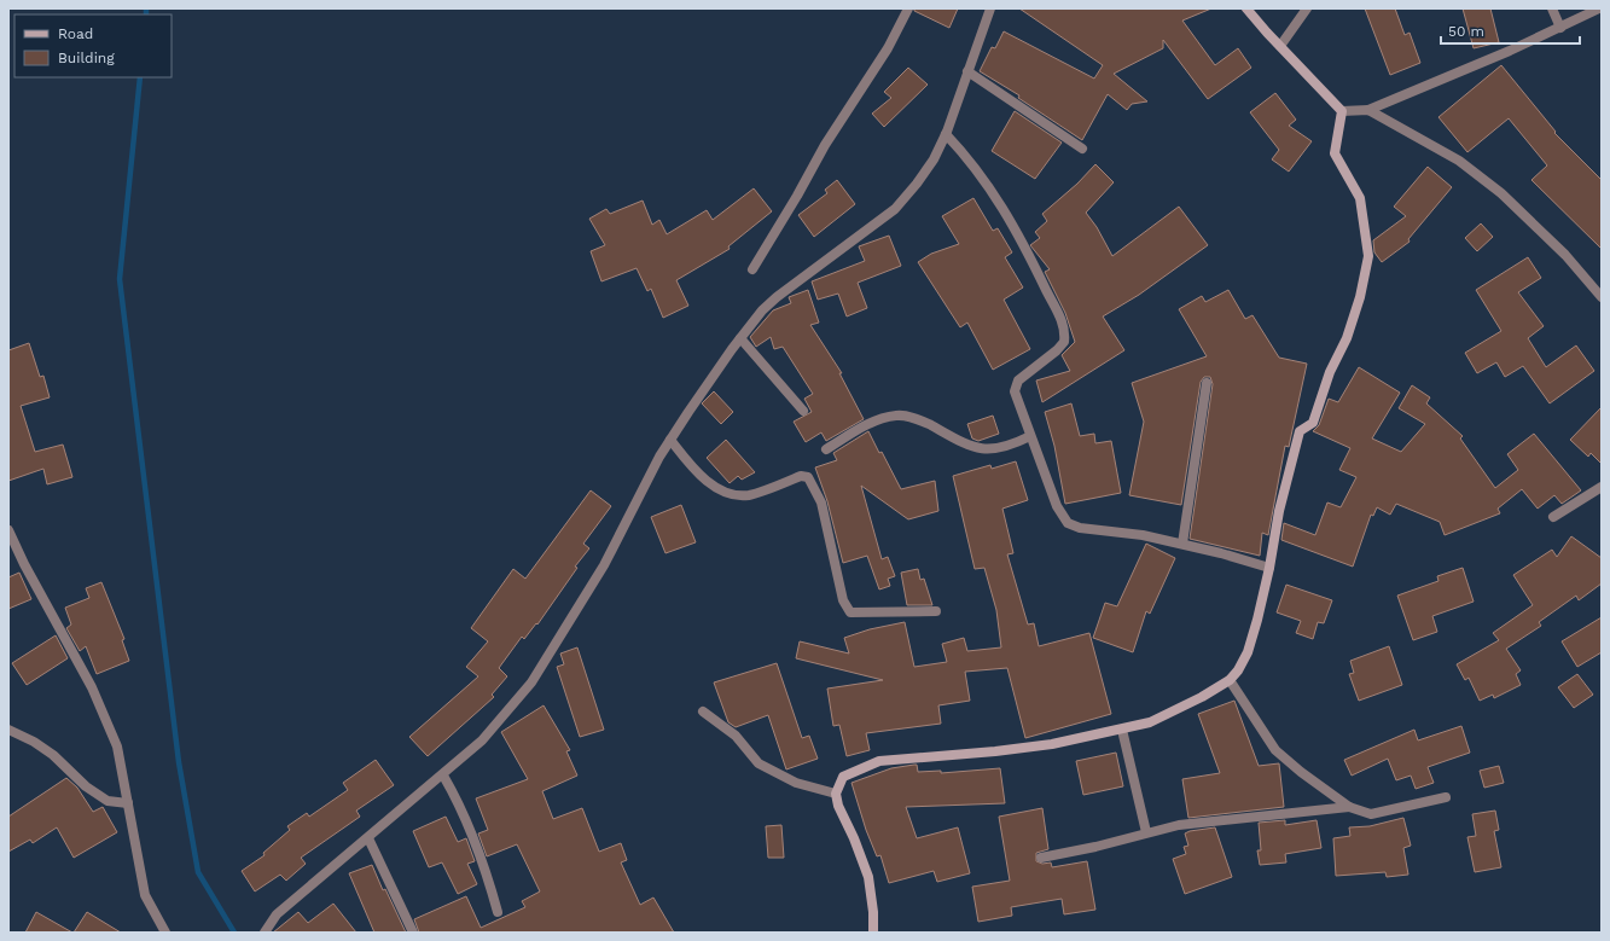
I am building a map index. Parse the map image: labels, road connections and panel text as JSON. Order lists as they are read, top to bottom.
{
  "legend": ["Road", "Building"],
  "scale_bar": "50 m"
}
